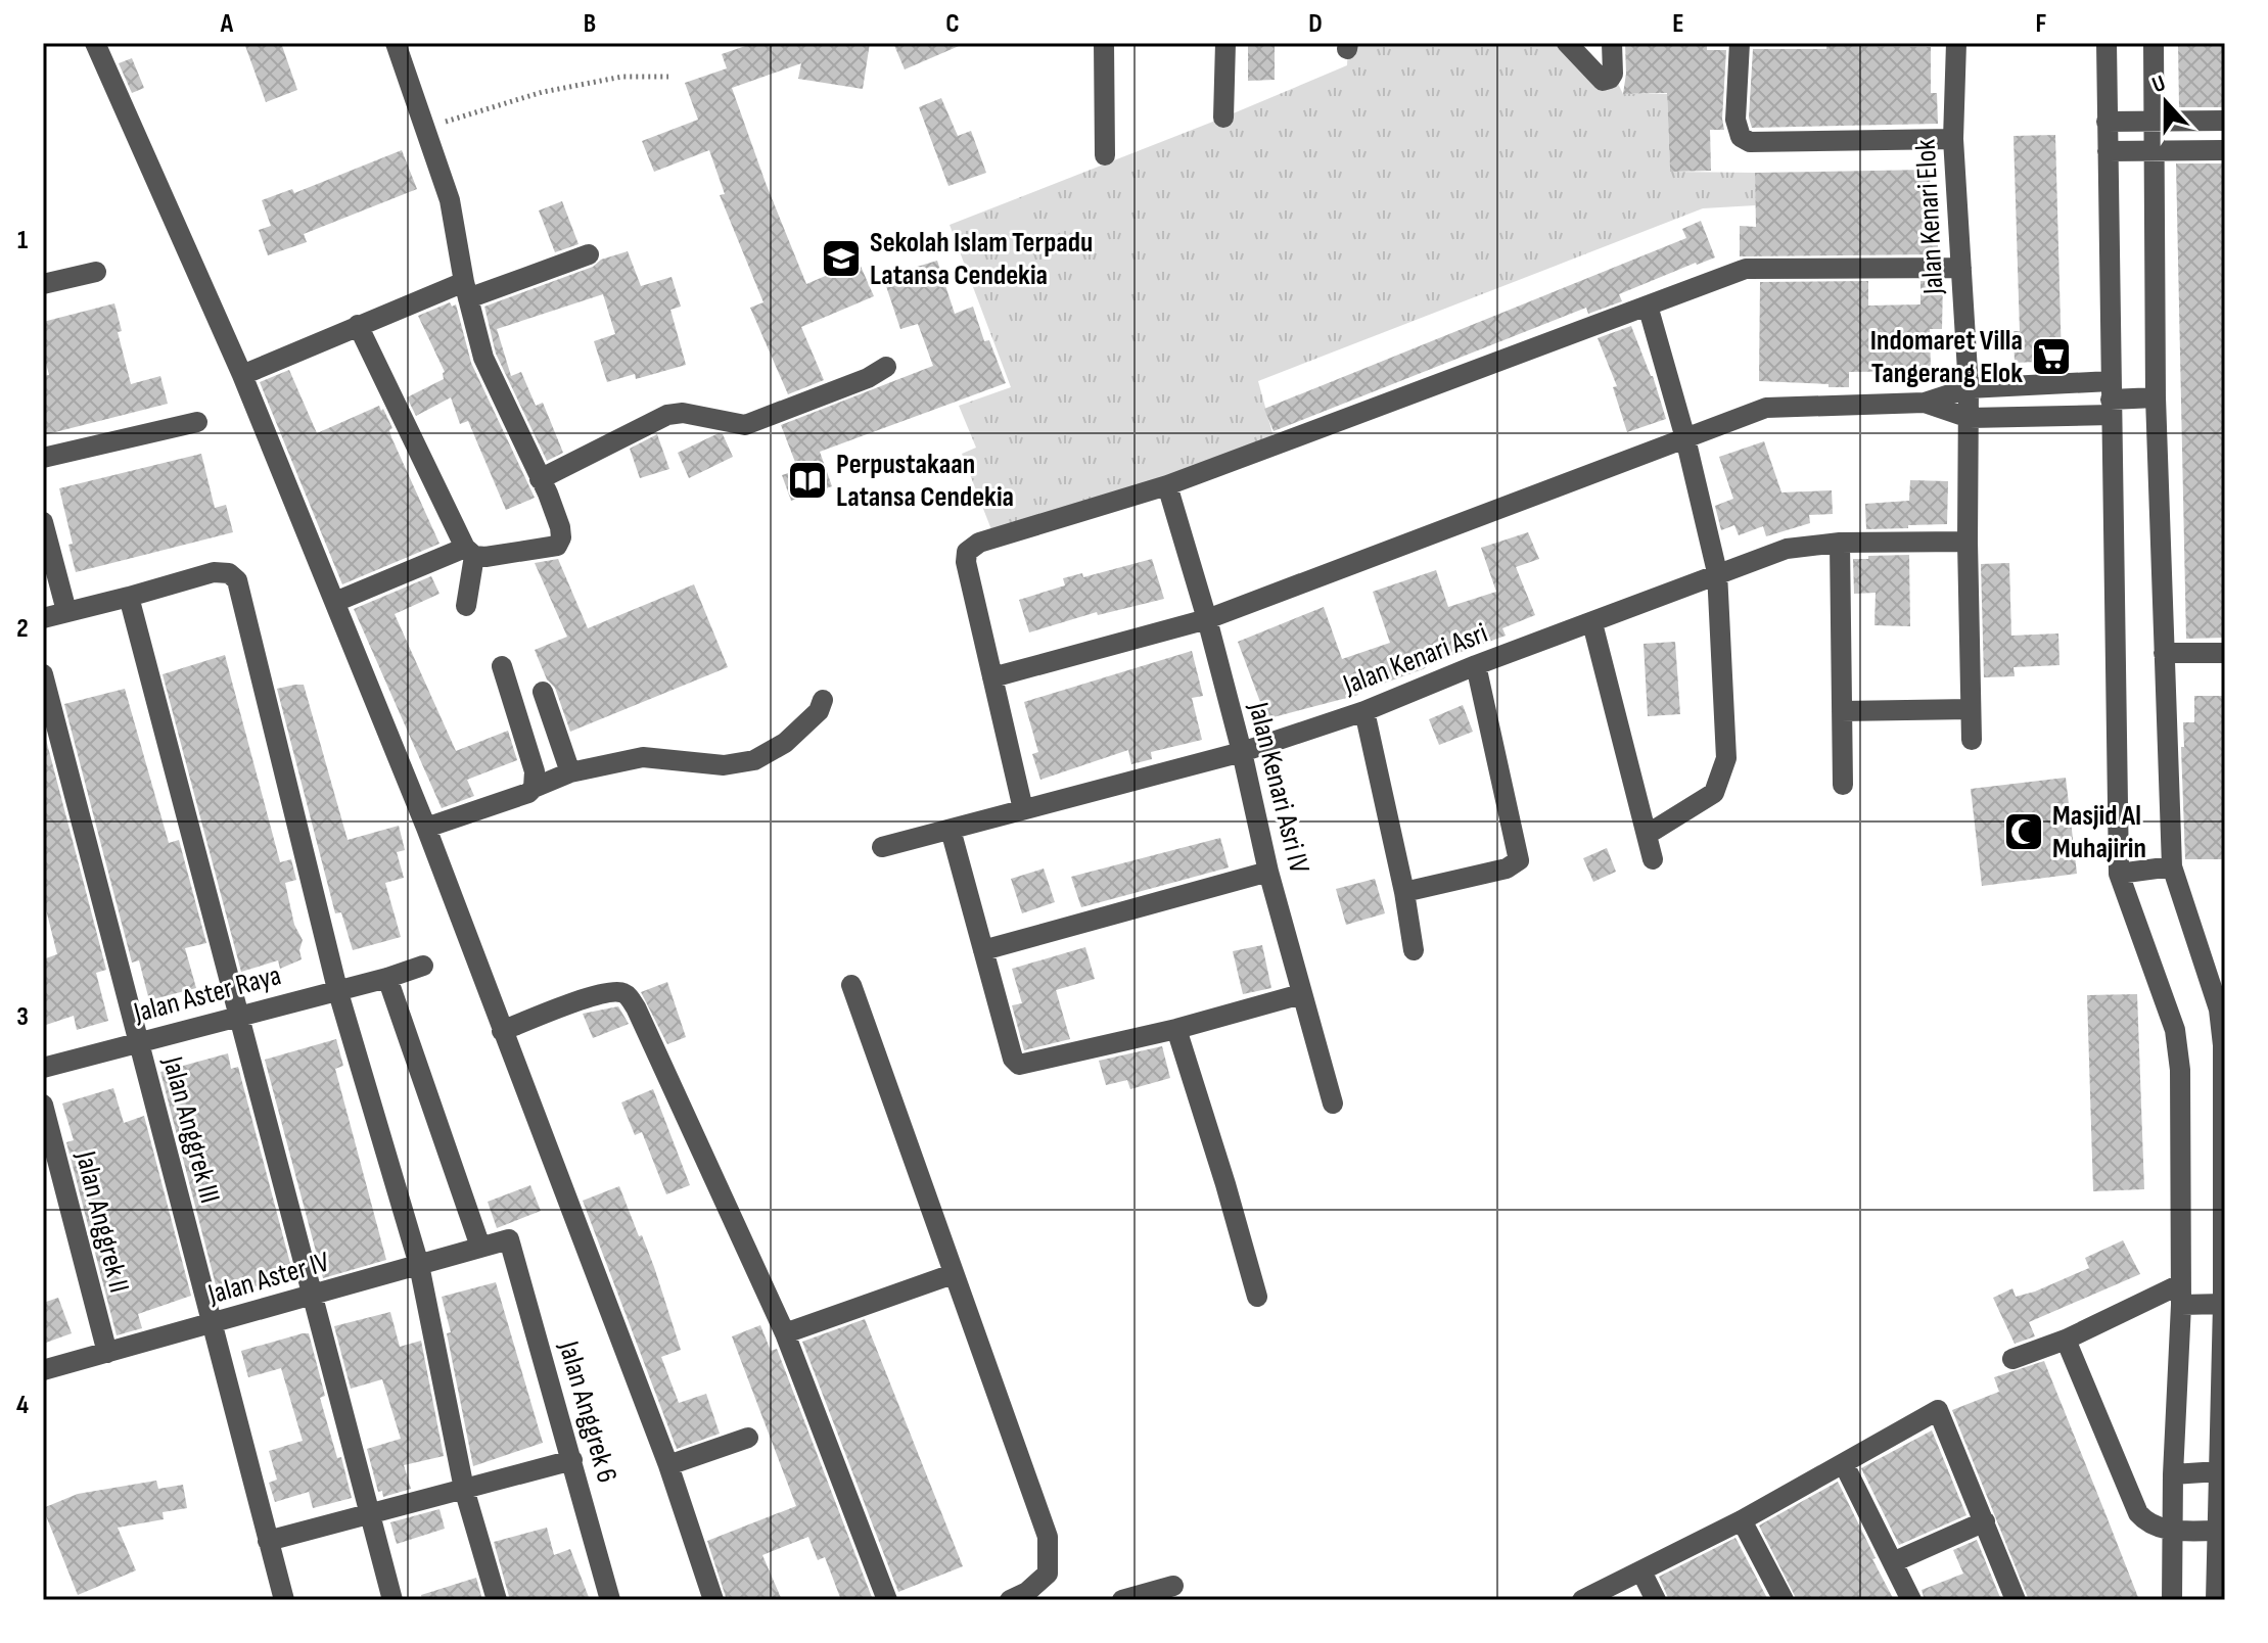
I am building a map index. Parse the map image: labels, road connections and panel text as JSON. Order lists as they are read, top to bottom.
{
  "streets": {
    "street": [
      "Jalan Kenari Elok",
      "Jalan Kenari Asri",
      "Jalan Kenari Asri IV",
      "Jalan Aster Raya",
      "Jalan Anggrek III",
      "Jalan Anggrek II",
      "Jalan Aster IV",
      "Jalan Anggrek 6"
    ]
  },
  "crossings": [
    ["Jalan Kenari Elok", "Jalan Kenari Asri"],
    ["Jalan Kenari Asri", "Jalan Kenari Asri IV"],
    ["Jalan Aster Raya", "Jalan Anggrek III"],
    ["Jalan Anggrek III", "Jalan Aster IV"],
    ["Jalan Anggrek II", "Jalan Aster IV"],
    ["Jalan Aster IV", "Jalan Anggrek 6"]
  ],
  "places": {
    "school or university": ["Sekolah Islam Terpadu Latansa Cendekia"],
    "supermarket": ["Indomaret Villa Tangerang Elok"],
    "library": ["Perpustakaan Latansa Cendekia"],
    "mosque": ["Masjid Al Muhajirin"]
  },
  "north": "top",
  "grid": {
    "columns": [
      "A",
      "B",
      "C",
      "D",
      "E",
      "F"
    ],
    "rows": [
      "1",
      "2",
      "3",
      "4"
    ]
  }
}
